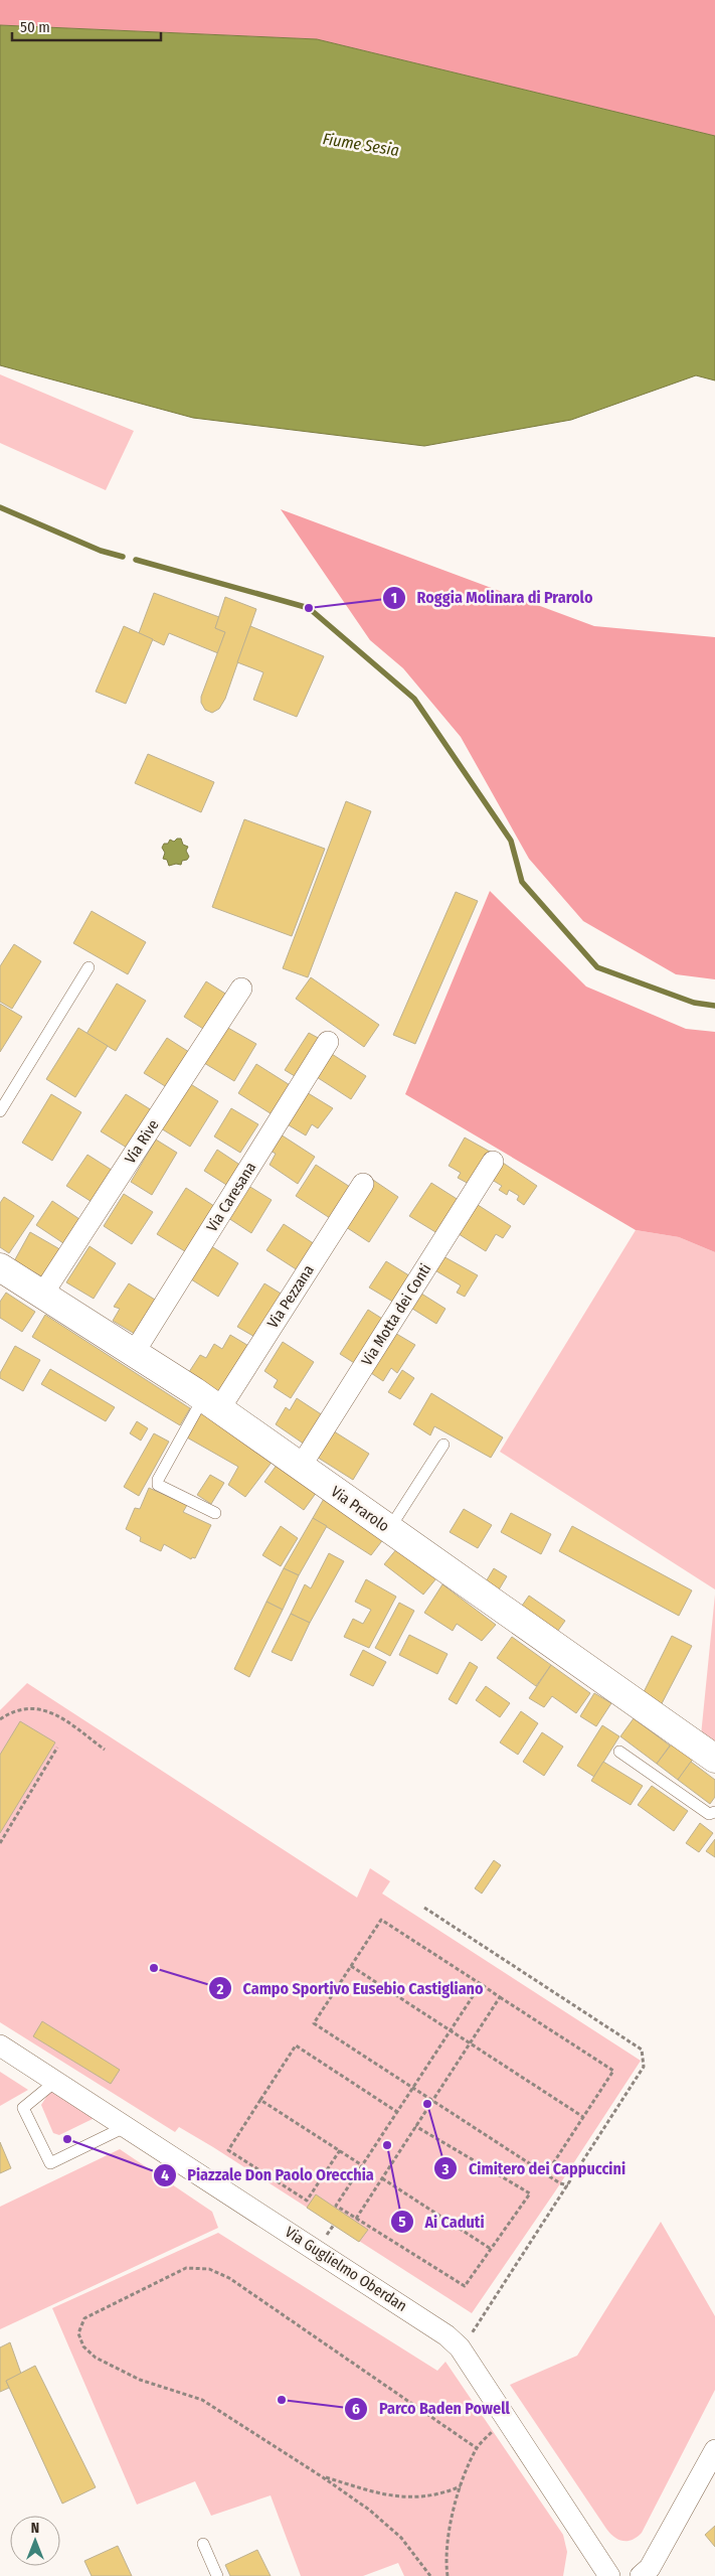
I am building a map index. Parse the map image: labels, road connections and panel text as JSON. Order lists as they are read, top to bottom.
{
  "streets": {
    "street": [
      "Via Rive",
      "Via Caresana",
      "Via Pezzana",
      "Via Motta dei Conti",
      "Via Prarolo",
      "Via Guglielmo Oberdan"
    ]
  },
  "crossings": [
    ["Via Rive", "Via Prarolo"],
    ["Via Caresana", "Via Prarolo"],
    ["Via Pezzana", "Via Prarolo"],
    ["Via Motta dei Conti", "Via Prarolo"]
  ],
  "water": ["Fiume Sesia"],
  "places": [
    "Roggia Molinara di Prarolo",
    "Campo Sportivo Eusebio Castigliano",
    "Cimitero dei Cappuccini",
    "Piazzale Don Paolo Orecchia",
    "Ai Caduti",
    "Parco Baden Powell"
  ],
  "scale_bar": "50 m",
  "north": "top"
}
